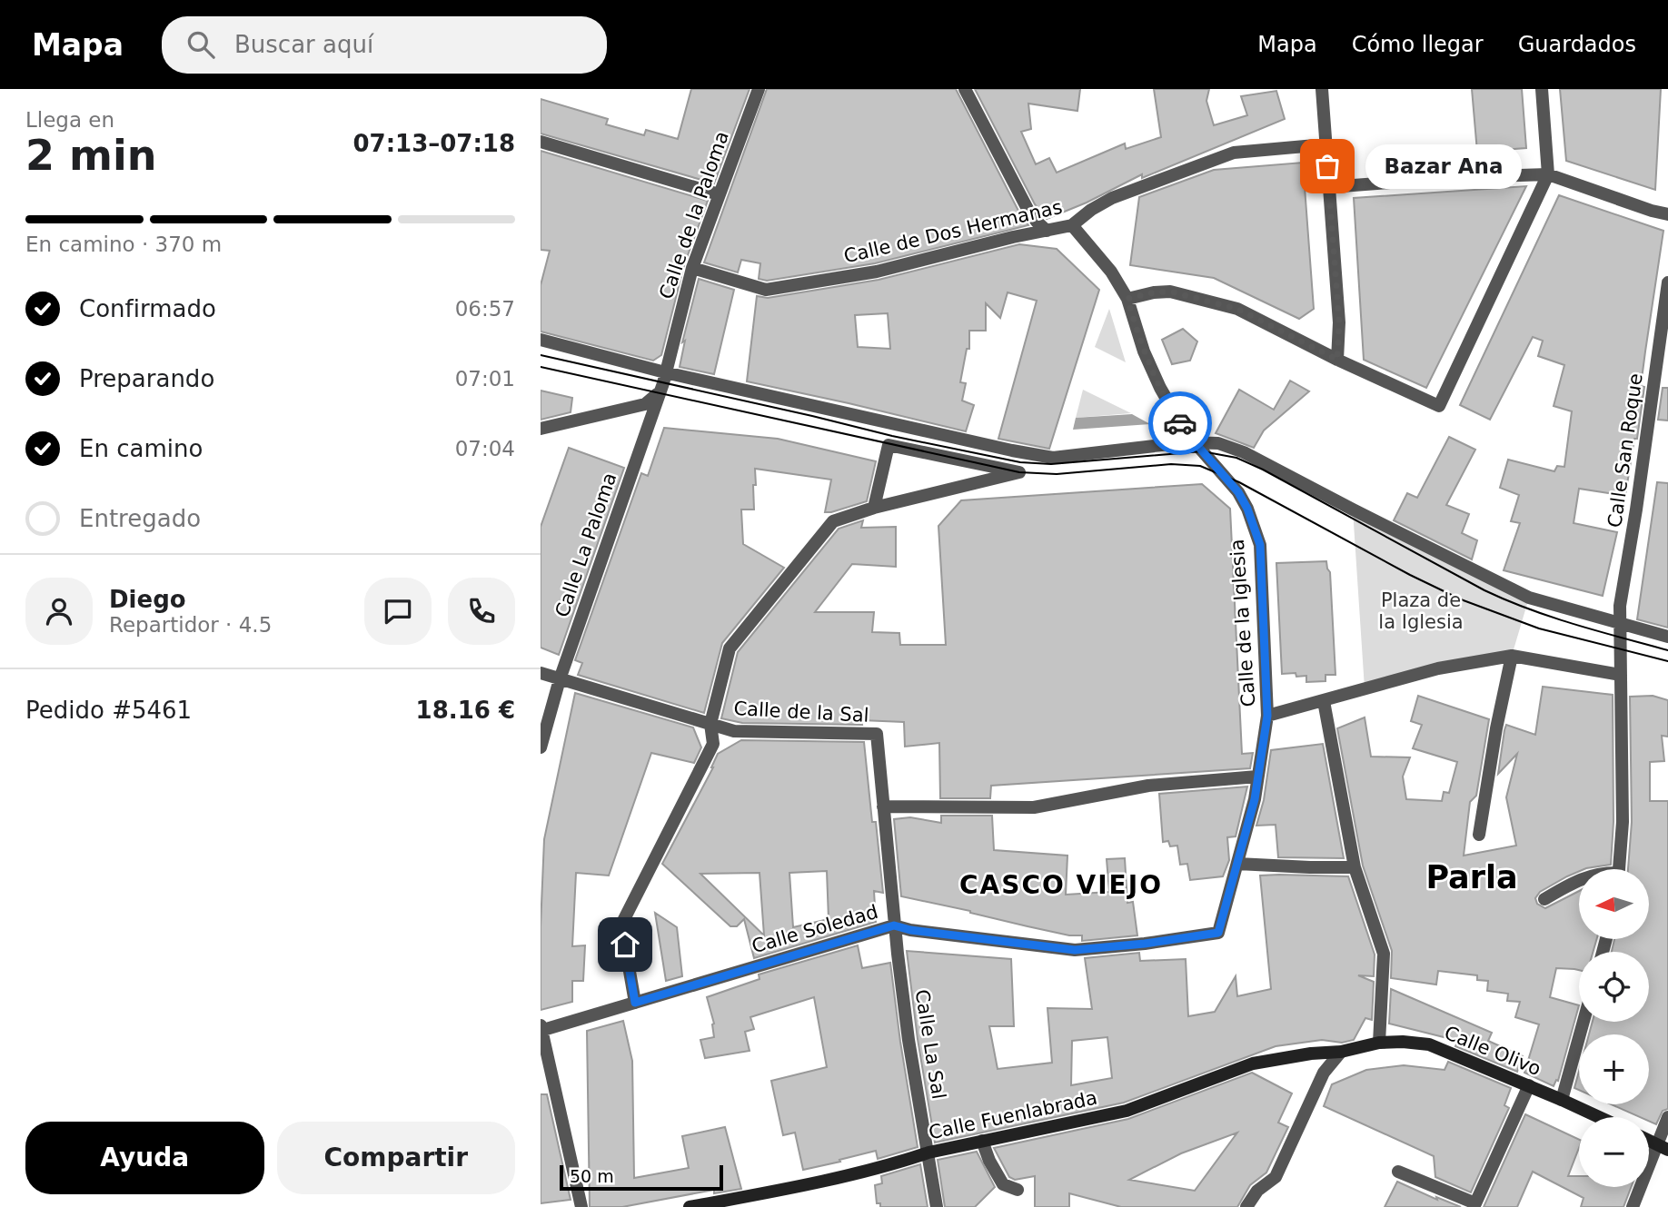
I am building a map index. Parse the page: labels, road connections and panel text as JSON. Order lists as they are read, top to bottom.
{
  "streets": {
    "street": [
      "Calle de la Paloma",
      "Calle de Dos Hermanas",
      "Calle San Roque",
      "Calle La Paloma",
      "Calle de la Iglesia",
      "Calle de la Sal",
      "Calle Soledad",
      "Calle La Sal",
      "Calle Olivo",
      "Calle Fuenlabrada"
    ]
  },
  "crossings": [
    ["Calle de la Paloma", "Calle de Dos Hermanas"],
    ["Calle de la Paloma", "Calle La Paloma"],
    ["Calle de Dos Hermanas", "Calle de la Iglesia"],
    ["Calle La Paloma", "Calle de la Sal"],
    ["Calle de la Iglesia", "Calle Soledad"],
    ["Calle de la Sal", "Calle Soledad"],
    ["Calle de la Sal", "Calle La Sal"],
    ["Calle Soledad", "Calle La Sal"],
    ["Calle La Sal", "Calle Fuenlabrada"],
    ["Calle Olivo", "Calle Fuenlabrada"]
  ],
  "districts": ["Parla", "CASCO VIEJO"],
  "parks": ["Plaza de la Iglesia"],
  "places": ["Bazar Ana"],
  "scale_bar": "50 m",
  "north": "left",
  "page": {
    "header": "Mapa",
    "search": "Buscar aquí",
    "nav": ["Mapa", "Cómo llegar", "Guardados"],
    "heading": ["2 min", "Llega en", "07:13–07:18"],
    "panel": [
      "Diego",
      "Repartidor · 4.5",
      "Pedido #5461",
      "18.16 €"
    ],
    "bubble": "Bazar Ana",
    "bar": "En camino · 370 m",
    "list": [
      ["Confirmado", "06:57"],
      ["Preparando", "07:01"],
      ["En camino", "07:04"],
      "Entregado"
    ],
    "map_buttons": ["+", "−"],
    "buttons": ["Ayuda", "Compartir"],
    "scale": "50 m"
  }
}
